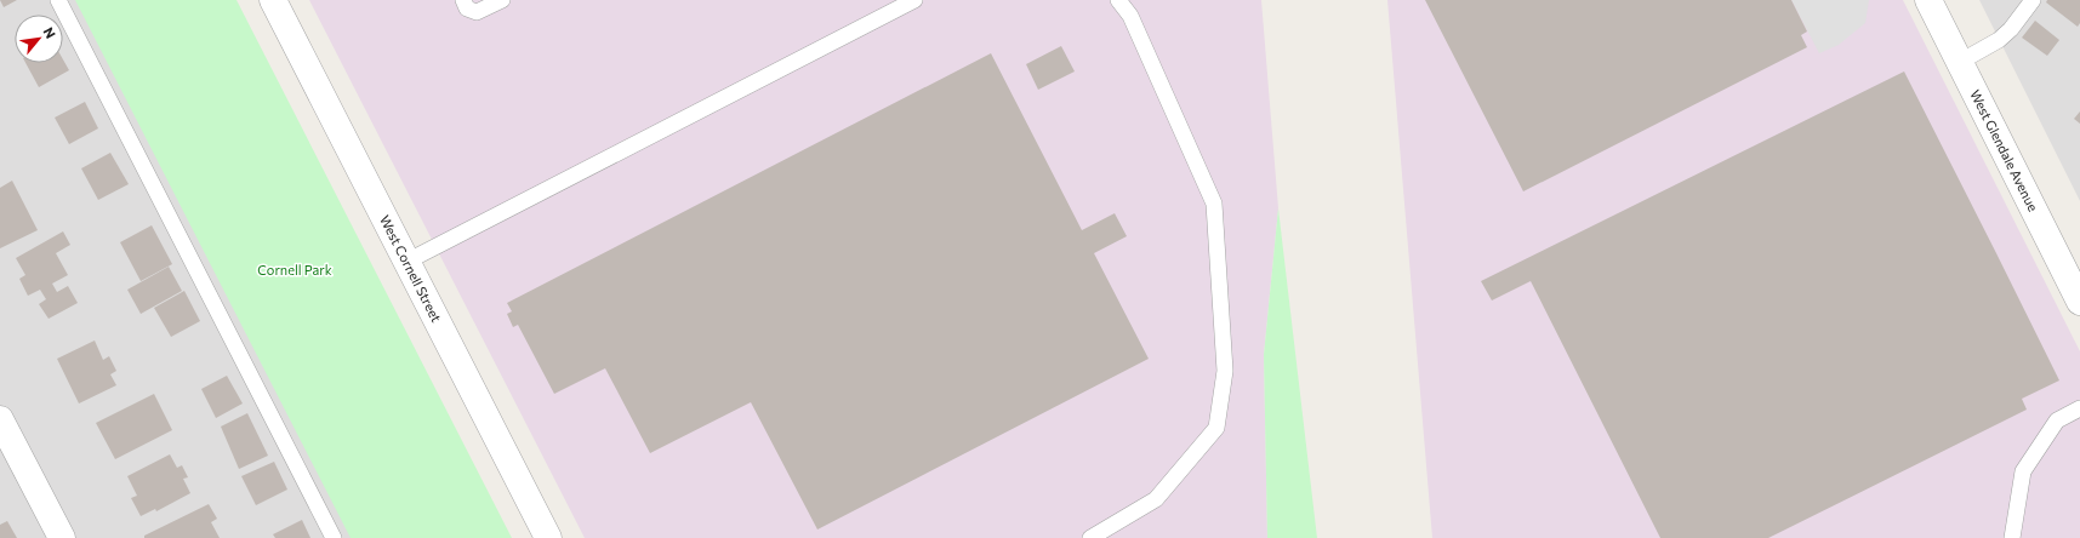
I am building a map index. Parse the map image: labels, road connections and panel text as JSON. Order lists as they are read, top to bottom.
{
  "streets": {
    "street": ["West Glendale Avenue", "West Cornell Street"]
  },
  "parks": ["Cornell Park"],
  "north": "top right"
}
